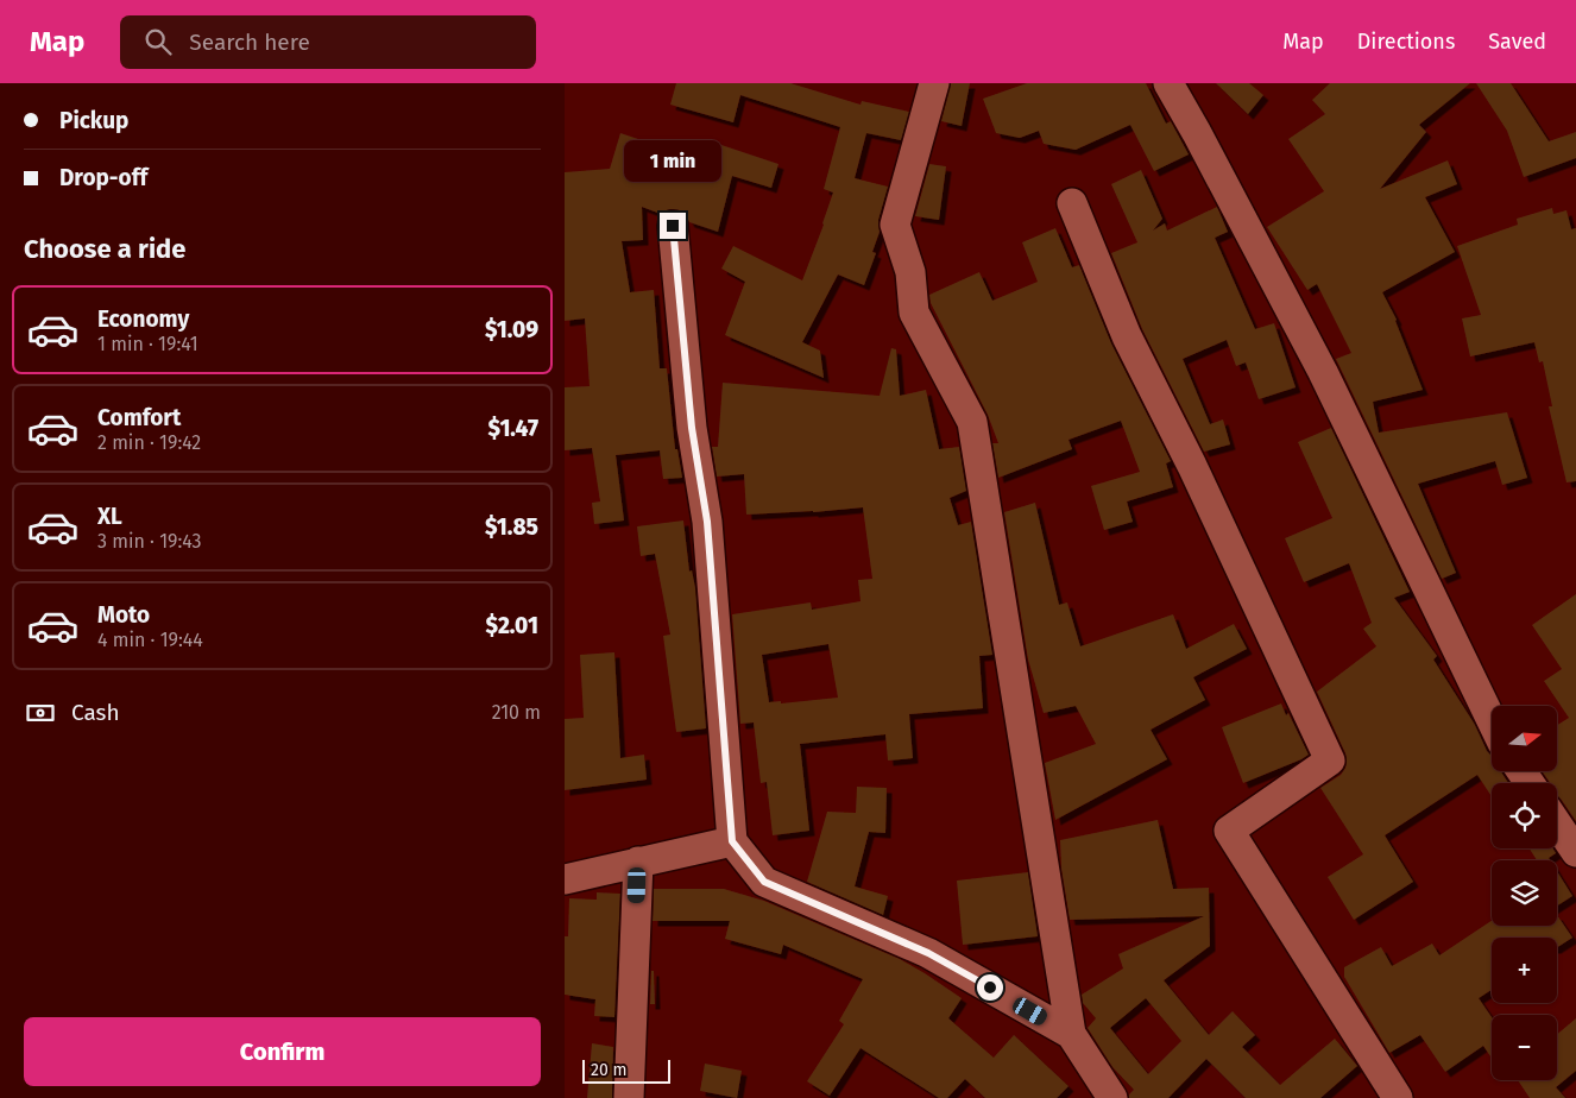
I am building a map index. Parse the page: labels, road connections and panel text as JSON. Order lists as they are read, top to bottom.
{
  "scale_bar": "20 m",
  "north": "right",
  "page": {
    "header": "Map",
    "search": "Search here",
    "nav": ["Map", "Directions", "Saved"],
    "banner": ["Pickup", "Drop-off"],
    "bubble": "1 min",
    "heading": "Choose a ride",
    "list": [
      {
        "name": "Economy",
        "note": "1 min · 19:41",
        "value": "$1.09"
      },
      {
        "name": "Comfort",
        "note": "2 min · 19:42",
        "value": "$1.47"
      },
      {
        "name": "XL",
        "note": "3 min · 19:43",
        "value": "$1.85"
      },
      {
        "name": "Moto",
        "note": "4 min · 19:44",
        "value": "$2.01"
      }
    ],
    "pay": ["Cash", "210 m"],
    "map_buttons": ["+", "−"],
    "buttons": "Confirm",
    "scale": "20 m"
  }
}
